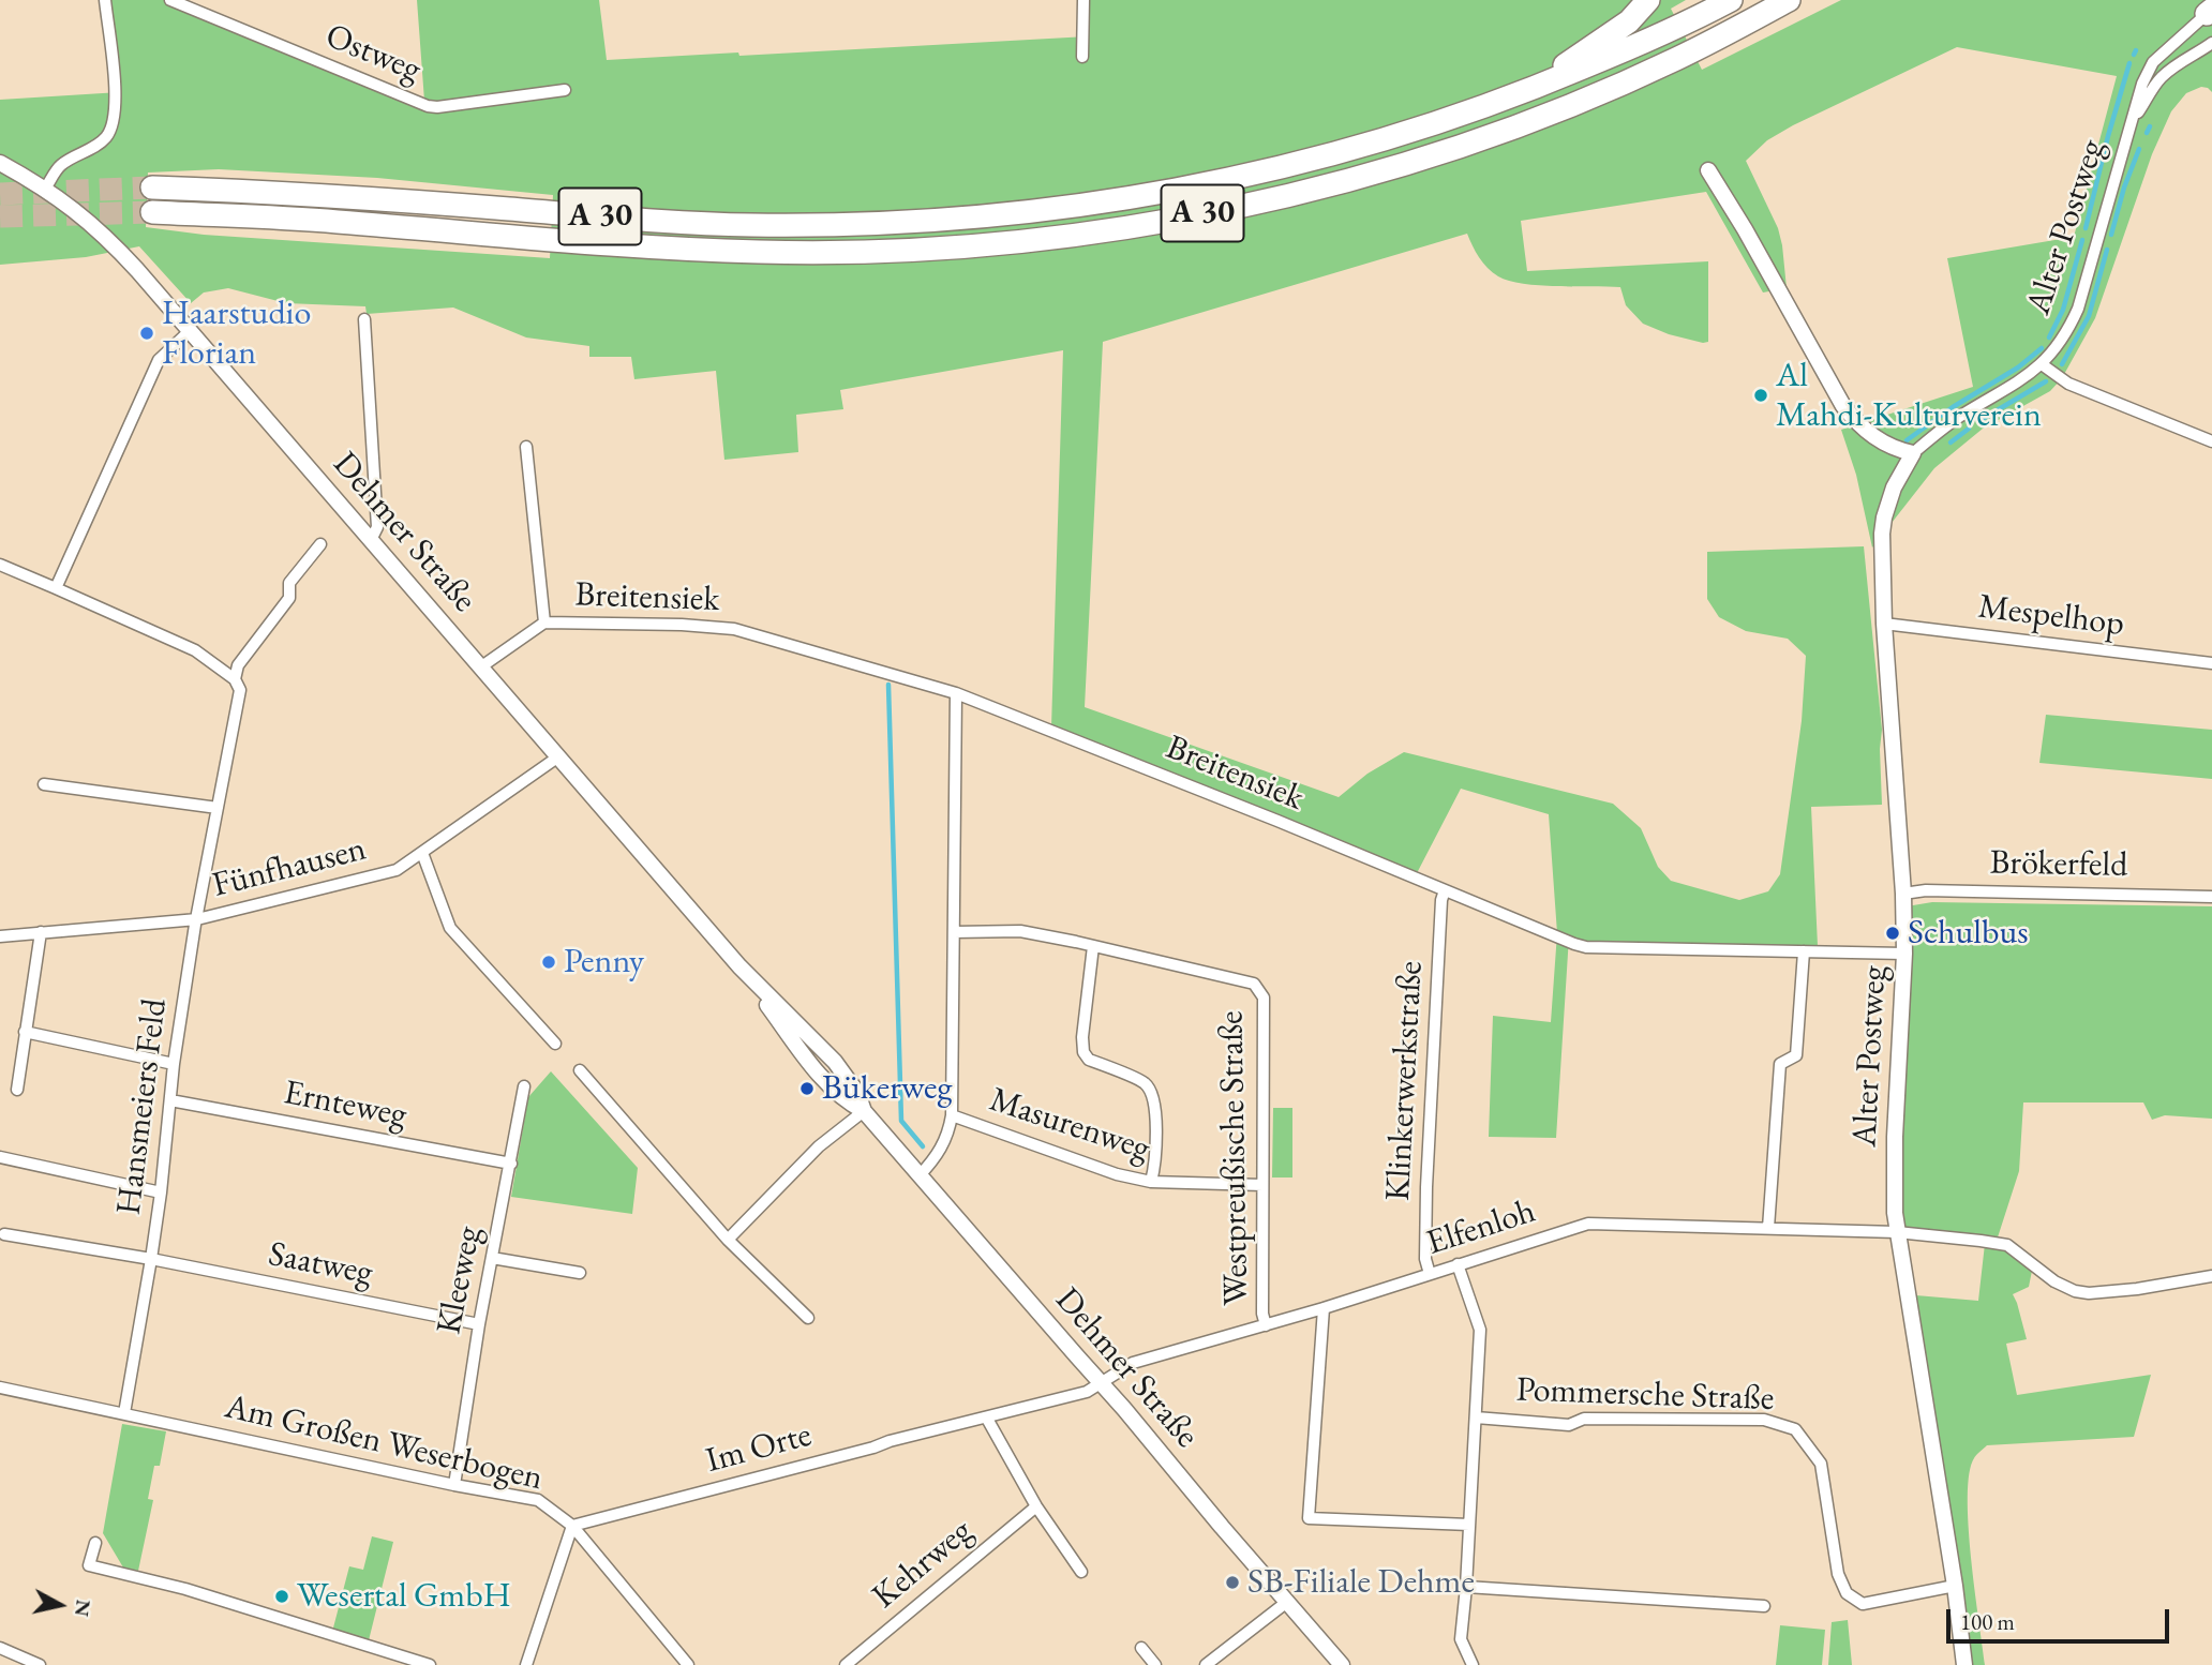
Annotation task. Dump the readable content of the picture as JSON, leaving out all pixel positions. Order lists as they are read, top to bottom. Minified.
{"streets":{"highway":["A 30"],"street":["Ostweg","Alter Postweg","Dehmer Straße","Breitensiek","Mespelhop","Brökerfeld","Fünfhausen","Klinkerwerkstraße","Ernteweg","Hansmeiers Feld","Masurenweg","Westpreußische Straße","Elfenloh","Saatweg","Kleeweg","Pommersche Straße","Am Großen Weserbogen","Im Orte","Kehrweg"]},"crossings":[["Alter Postweg","Breitensiek"],["Alter Postweg","Mespelhop"],["Alter Postweg","Brökerfeld"],["Alter Postweg","Elfenloh"],["Alter Postweg","Pommersche Straße"],["Dehmer Straße","Breitensiek"],["Dehmer Straße","Fünfhausen"],["Dehmer Straße","Elfenloh"],["Dehmer Straße","Im Orte"],["Breitensiek","Klinkerwerkstraße"],["Fünfhausen","Hansmeiers Feld"],["Klinkerwerkstraße","Elfenloh"],["Ernteweg","Hansmeiers Feld"],["Ernteweg","Kleeweg"],["Hansmeiers Feld","Saatweg"],["Hansmeiers Feld","Am Großen Weserbogen"],["Masurenweg","Westpreußische Straße"],["Westpreußische Straße","Elfenloh"],["Elfenloh","Im Orte"],["Saatweg","Kleeweg"],["Kleeweg","Am Großen Weserbogen"],["Am Großen Weserbogen","Im Orte"]],"places":["Haarstudio Florian","Al Mahdi-Kulturverein","Schulbus","Penny","Bükerweg","SB-Filiale Dehme","Wesertal GmbH"],"scale_bar":"100 m","north":"right"}
